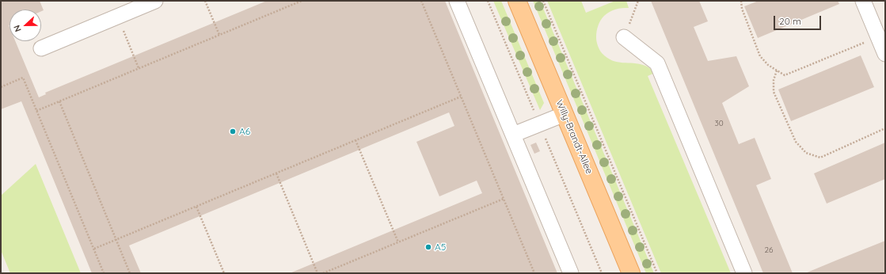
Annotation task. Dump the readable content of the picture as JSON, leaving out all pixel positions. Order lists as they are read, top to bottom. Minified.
{"streets":{"main road":["Willy-Brandt-Allee"]},"places":["A6","A5"],"house_numbers":["30","26"],"scale_bar":"20 m","north":"left"}
